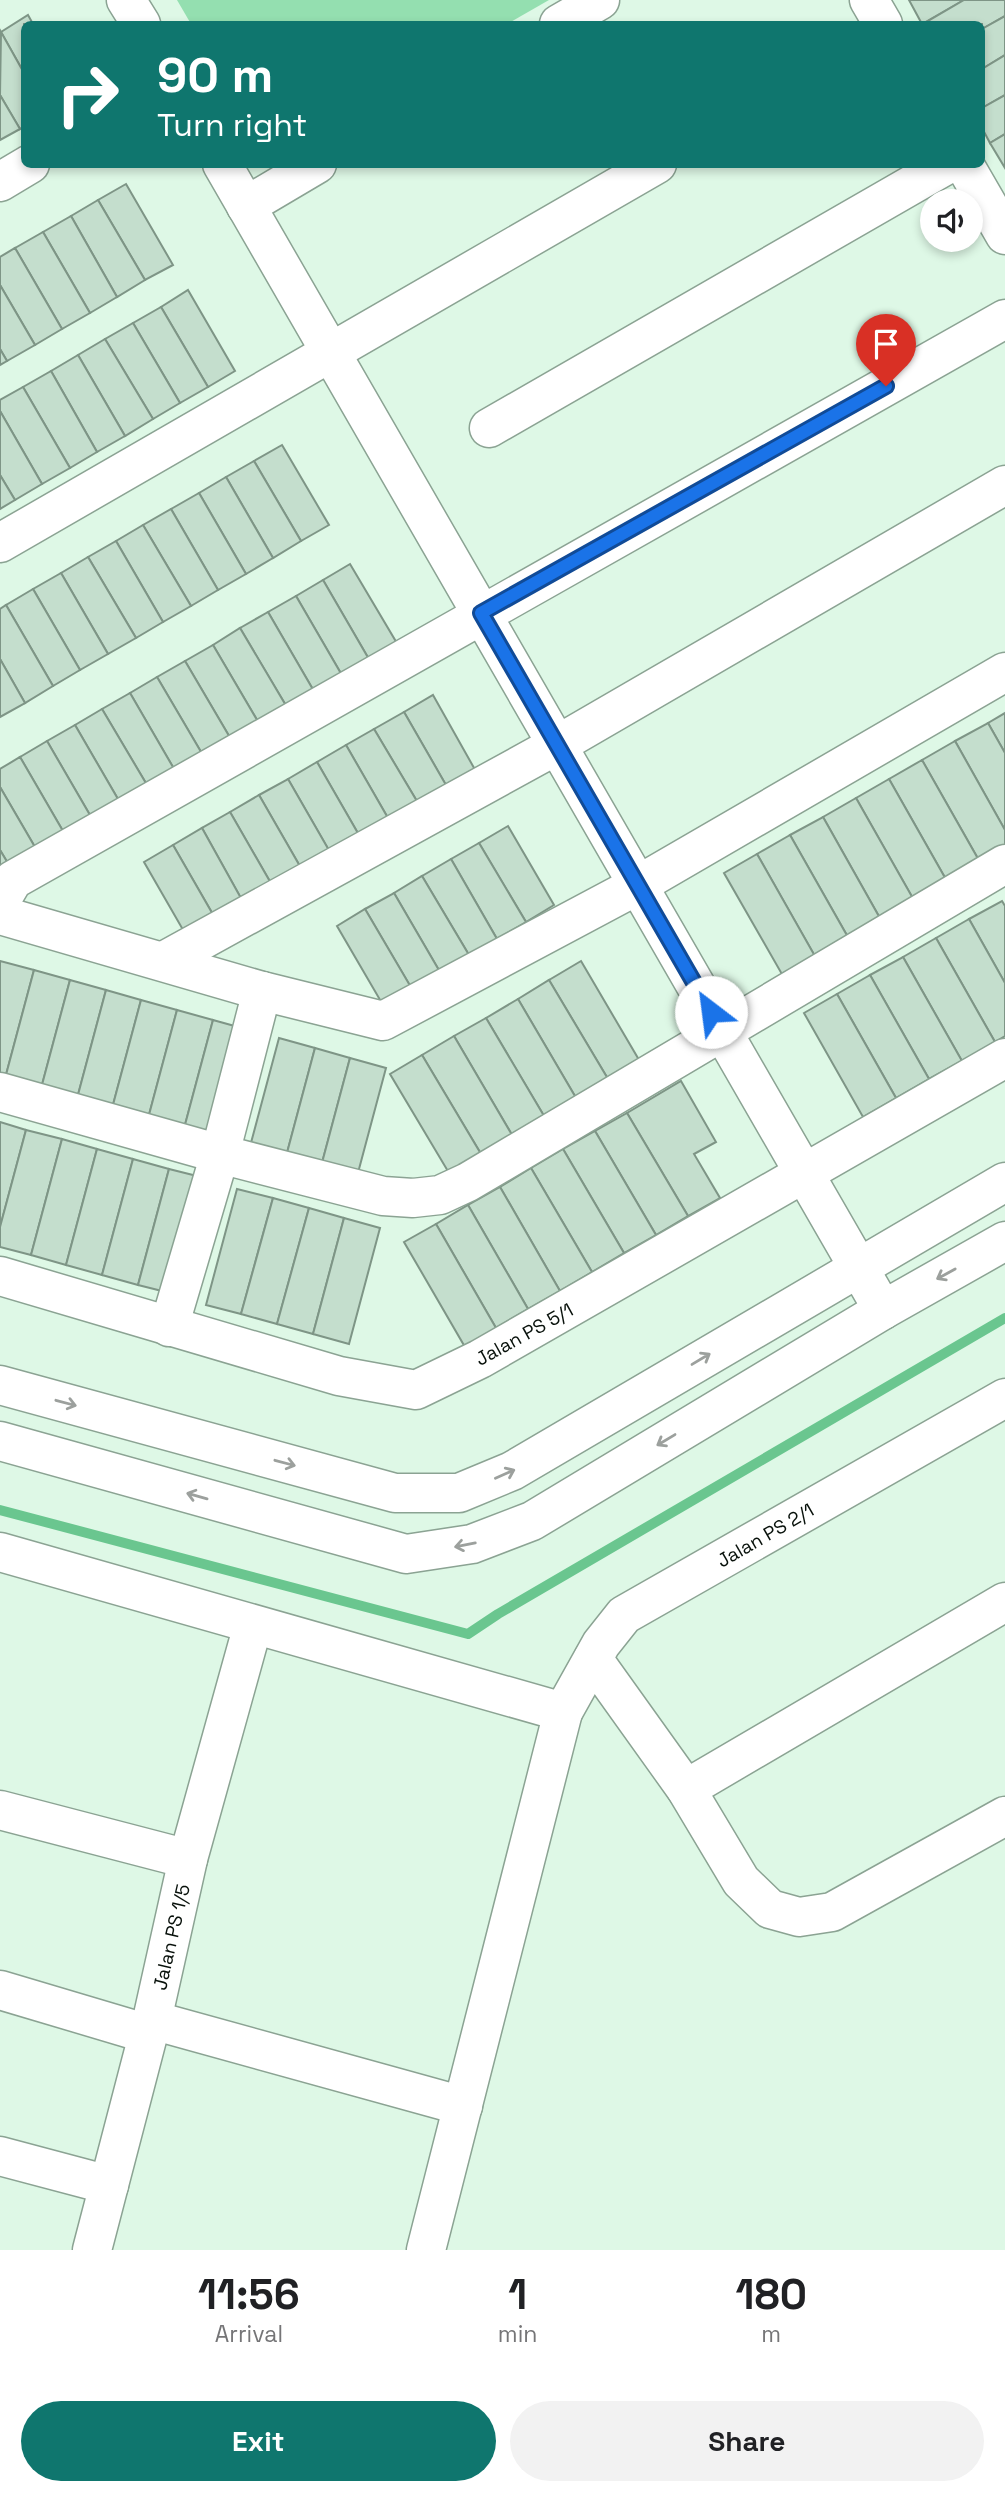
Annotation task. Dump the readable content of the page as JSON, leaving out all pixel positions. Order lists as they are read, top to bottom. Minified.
{"streets":{"street":["Jalan PS 5/1","Jalan PS 2/1","Jalan PS 1/5"]},"page":{"turn":["90 m","Turn right"],"eta":["11:56","Arrival","1","min","180","m"],"buttons":["Exit","Share"]}}
